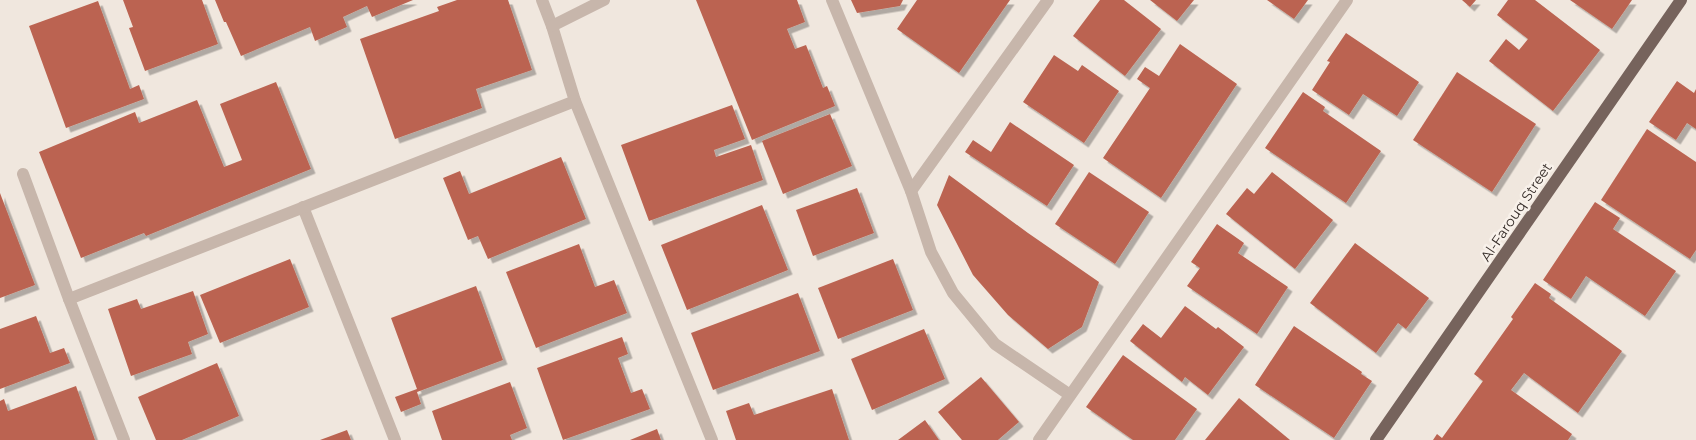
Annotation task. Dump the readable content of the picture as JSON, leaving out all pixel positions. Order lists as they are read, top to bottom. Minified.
{"streets":{"main road":["Al-Farouq Street"]}}
